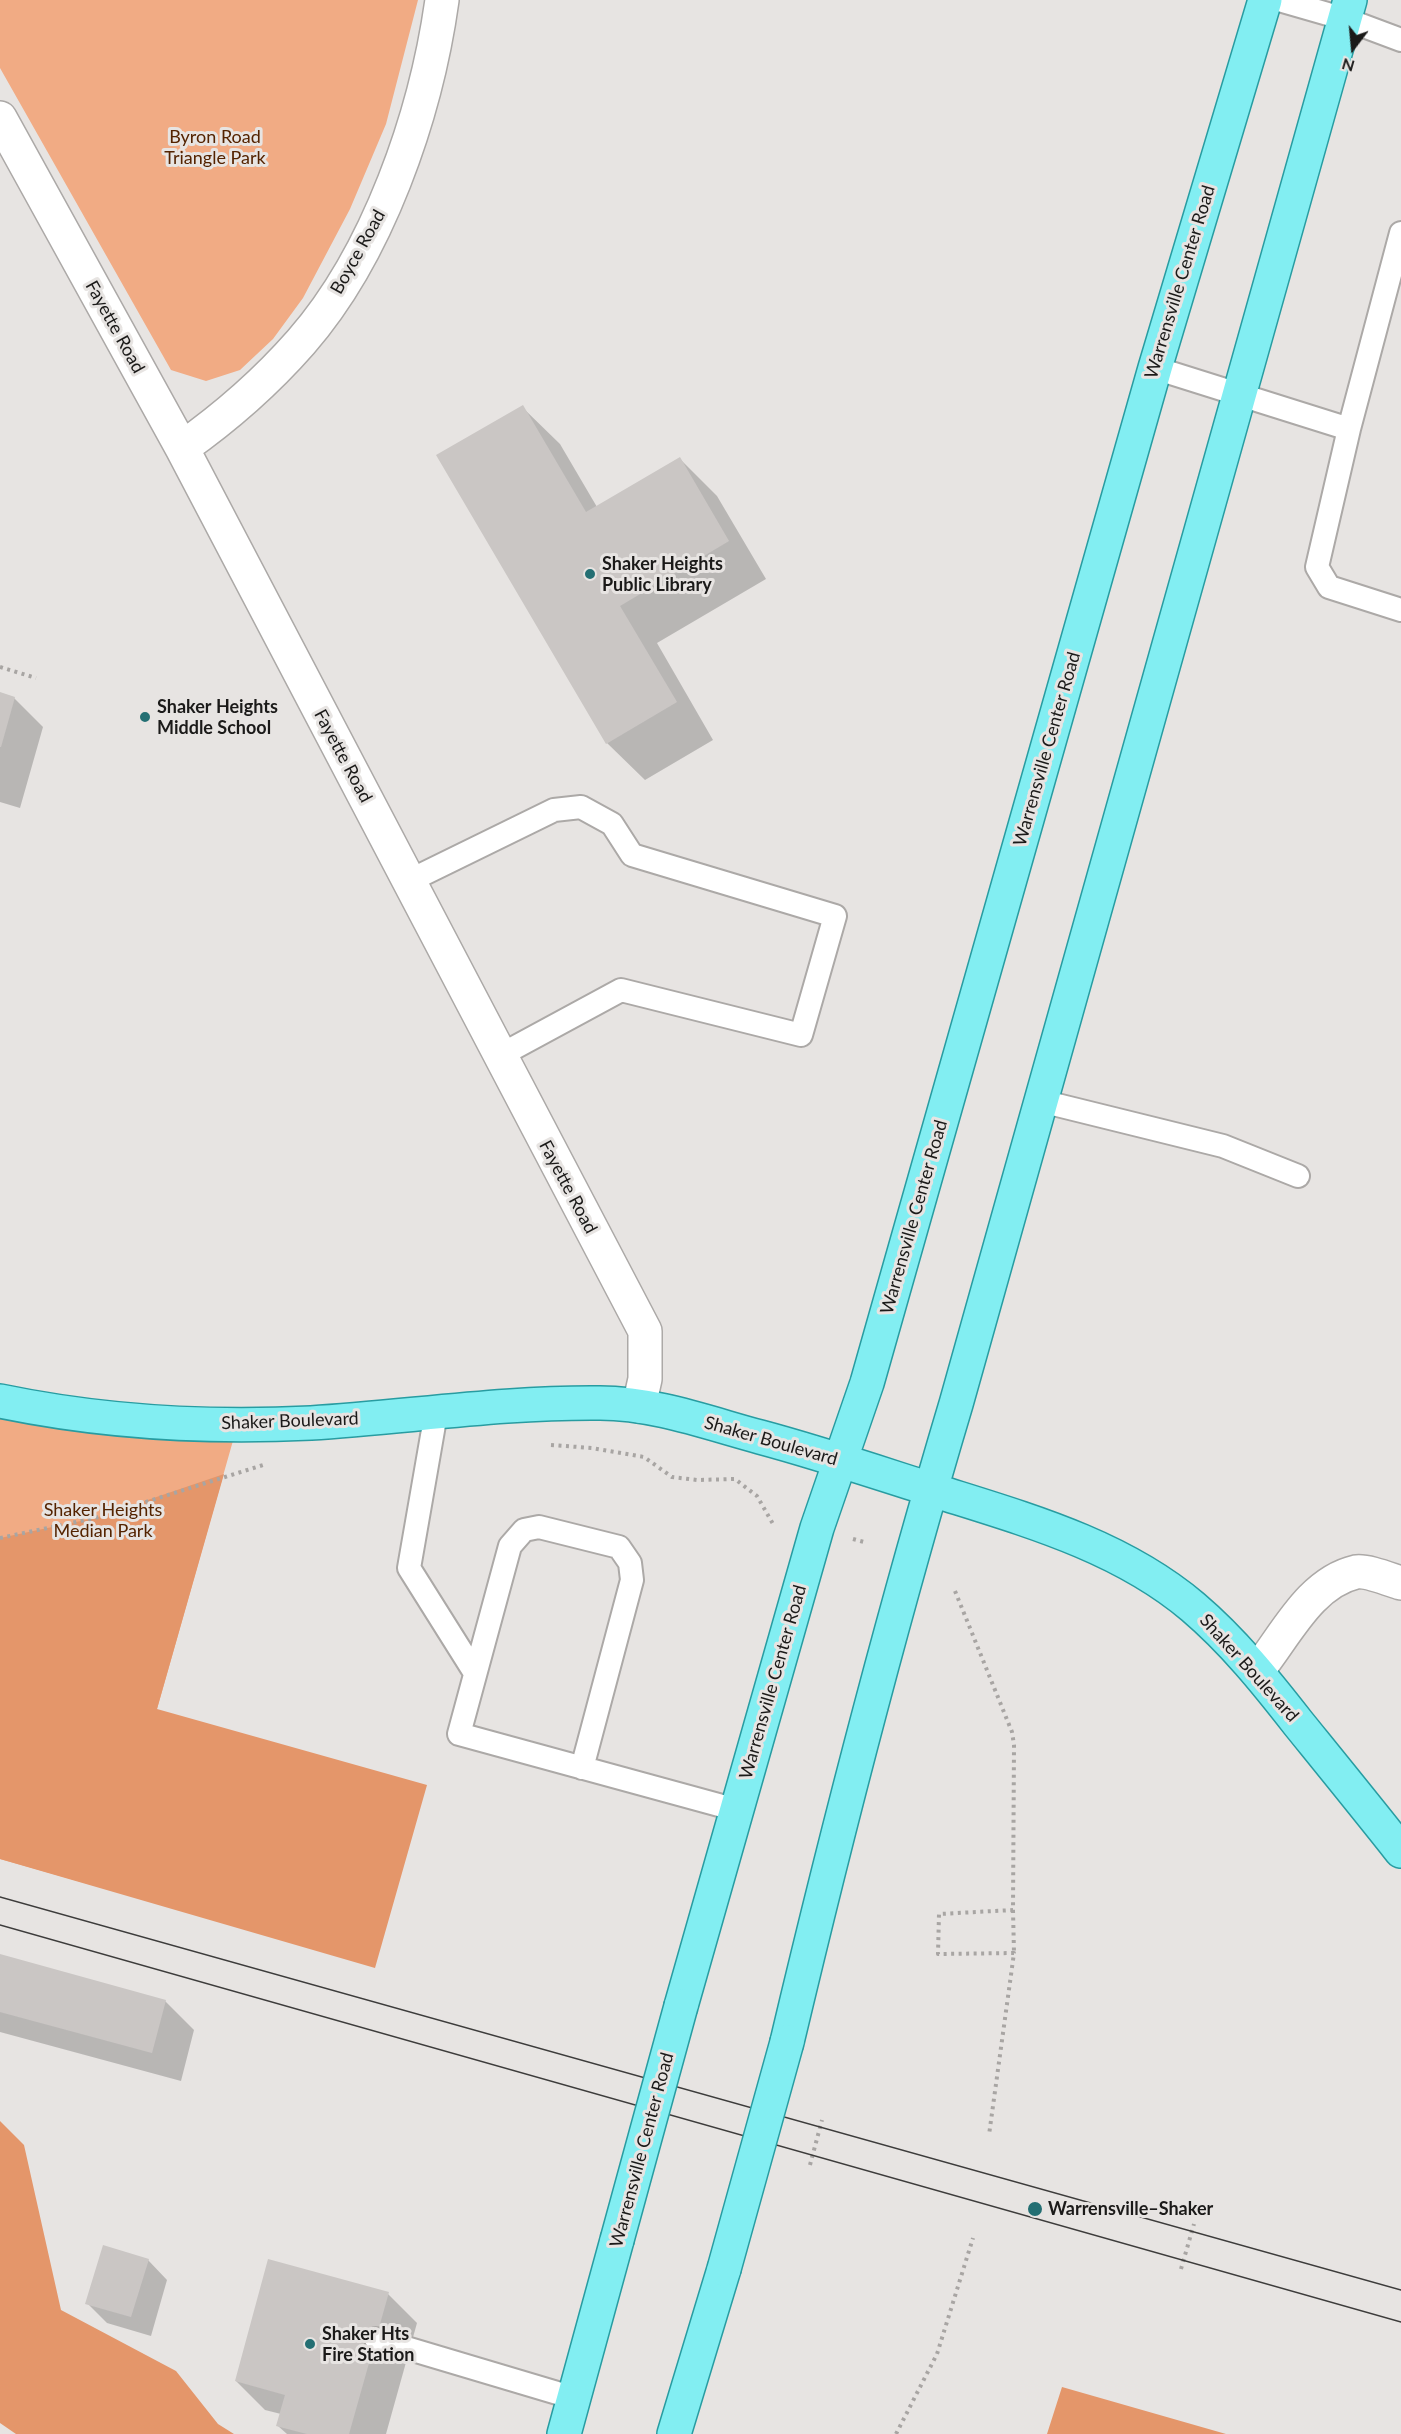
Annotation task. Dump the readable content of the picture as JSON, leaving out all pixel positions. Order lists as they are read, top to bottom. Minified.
{"streets":{"main road":["Warrensville Center Road","Shaker Boulevard"],"street":["Boyce Road","Fayette Road"]},"crossings":[["Boyce Road","Fayette Road"],["Warrensville Center Road","Shaker Boulevard"],["Fayette Road","Shaker Boulevard"]],"parks":["Byron Road Triangle Park","Shaker Heights Median Park"],"places":["Shaker Heights Public Library","Shaker Heights Middle School","Warrensville–Shaker","Shaker Hts Fire Station"],"north":"bottom"}
